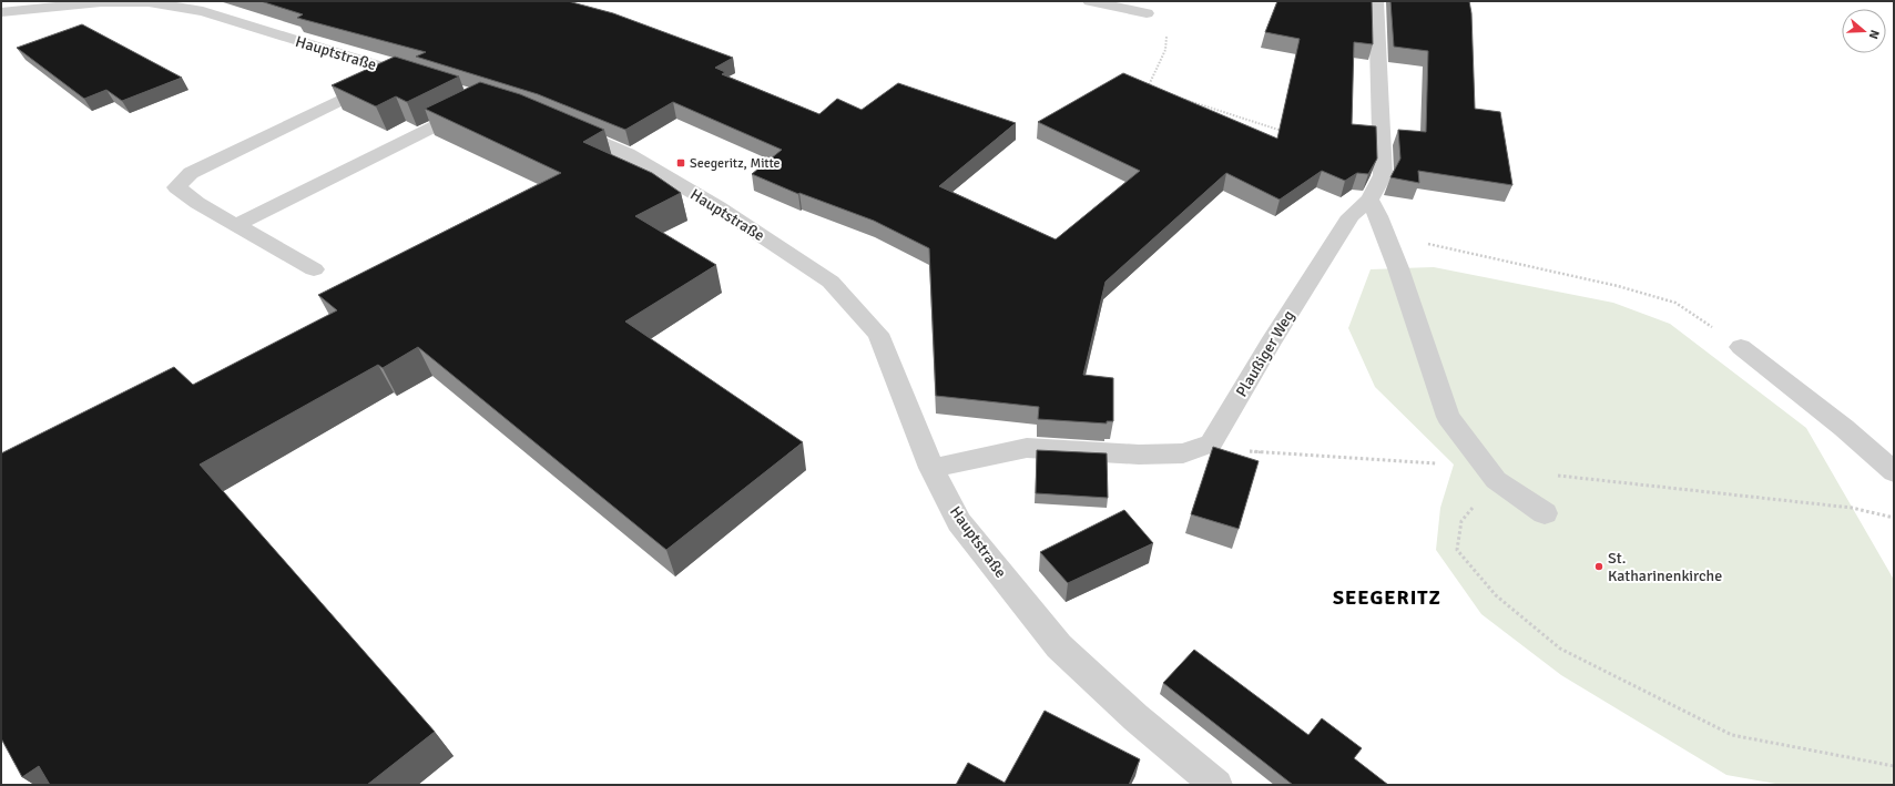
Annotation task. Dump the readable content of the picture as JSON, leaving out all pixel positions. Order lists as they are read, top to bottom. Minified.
{"streets":{"street":["Hauptstraße","Plaußiger Weg"]},"crossings":[["Hauptstraße","Plaußiger Weg"]],"districts":["SEEGERITZ"],"places":{"transit":["Seegeritz, Mitte"],"other":["St. Katharinenkirche"]},"north":"right"}
